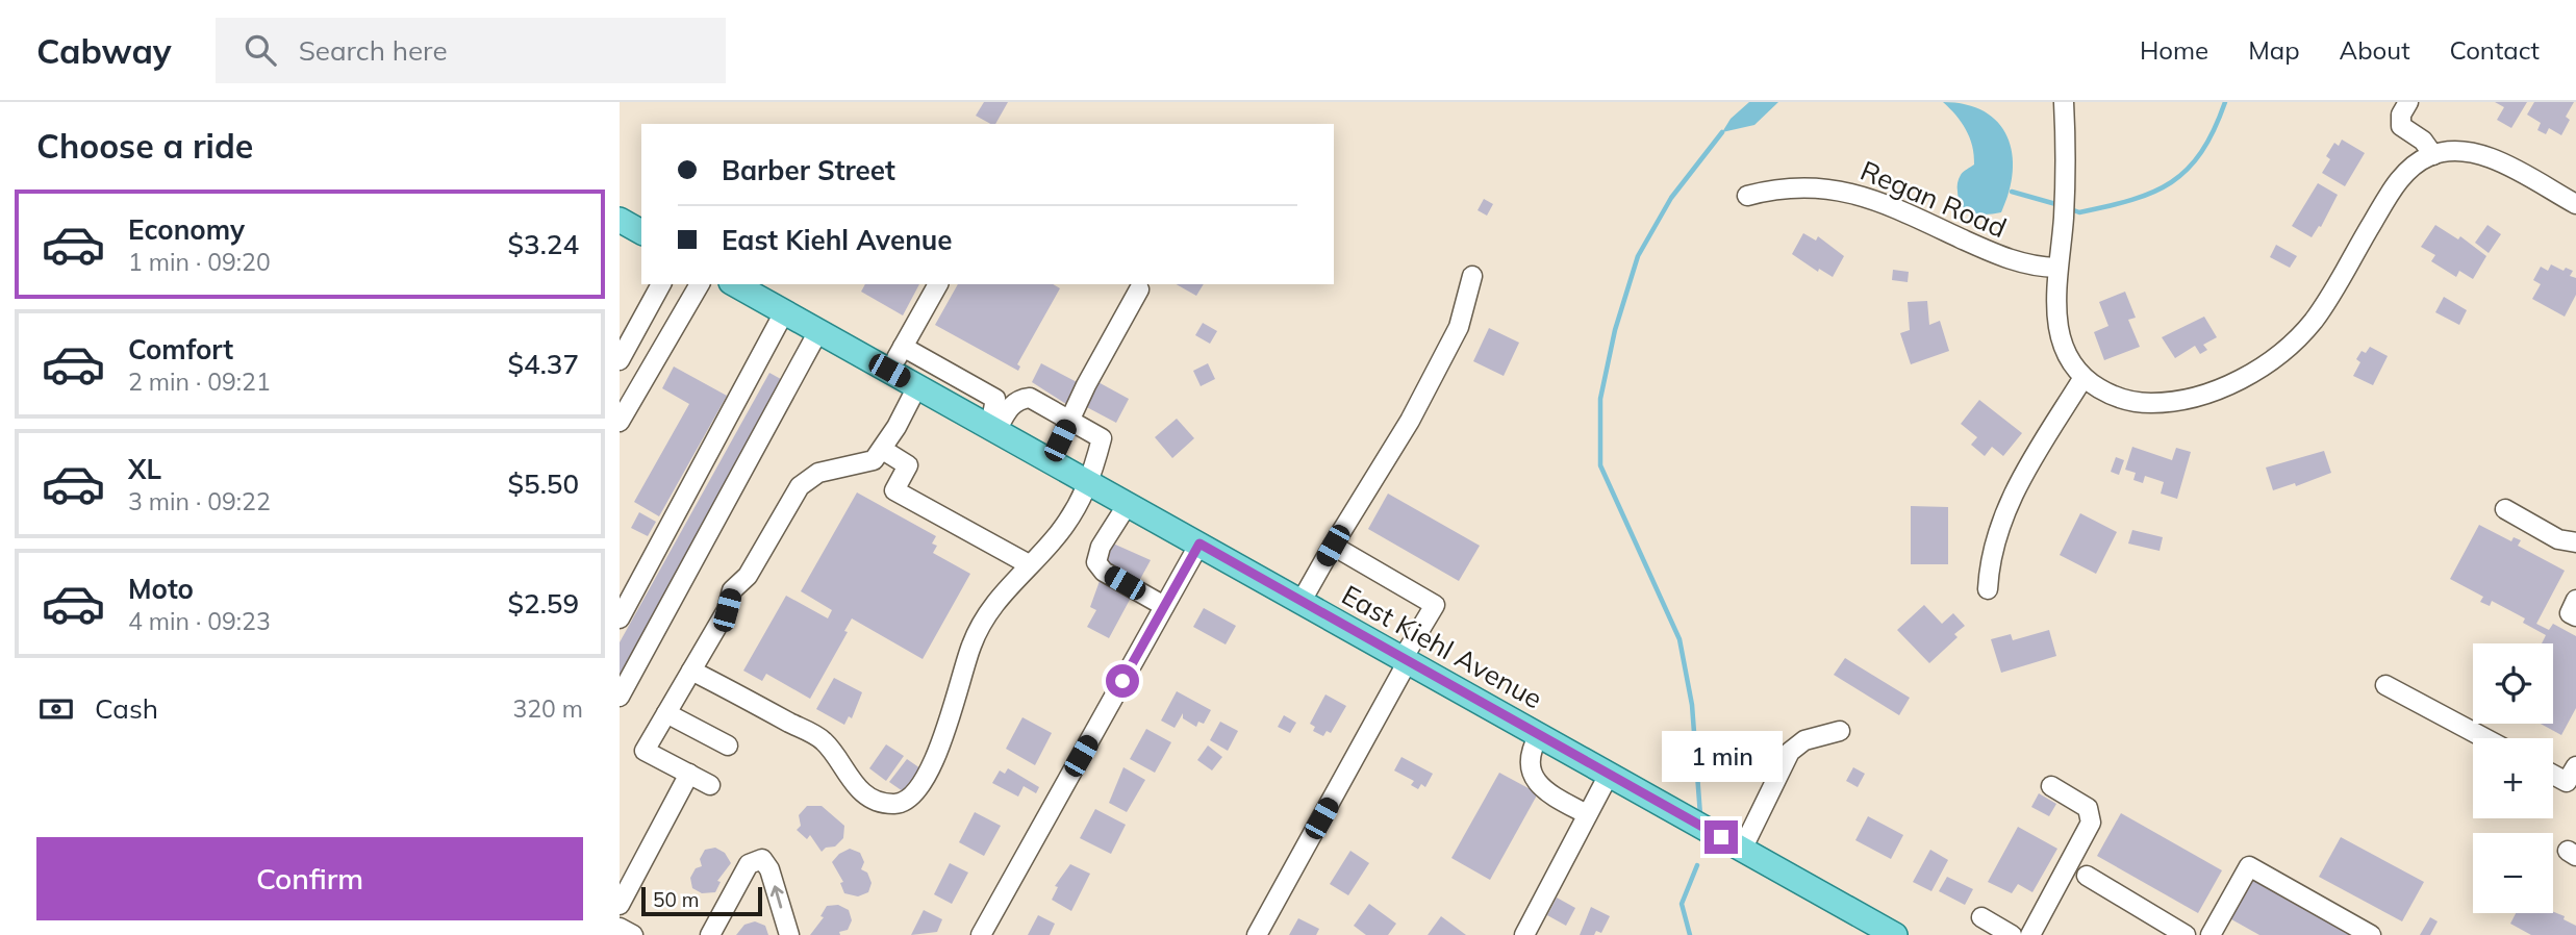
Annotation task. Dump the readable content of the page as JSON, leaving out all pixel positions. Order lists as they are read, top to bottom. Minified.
{"streets":{"main road":["East Kiehl Avenue"],"street":["Regan Road"]},"scale_bar":"50 m","page":{"header":"Cabway","search":"Search here","nav":["Home","Map","About","Contact"],"heading":"Choose a ride","banner":["Barber Street","East Kiehl Avenue"],"list":[{"name":"Economy","note":"1 min · 09:20","value":"$3.24"},{"name":"Comfort","note":"2 min · 09:21","value":"$4.37"},{"name":"XL","note":"3 min · 09:22","value":"$5.50"},{"name":"Moto","note":"4 min · 09:23","value":"$2.59"}],"map_buttons":["+","−"],"pay":["Cash","320 m"],"bubble":"1 min","buttons":"Confirm","scale":"50 m"}}
